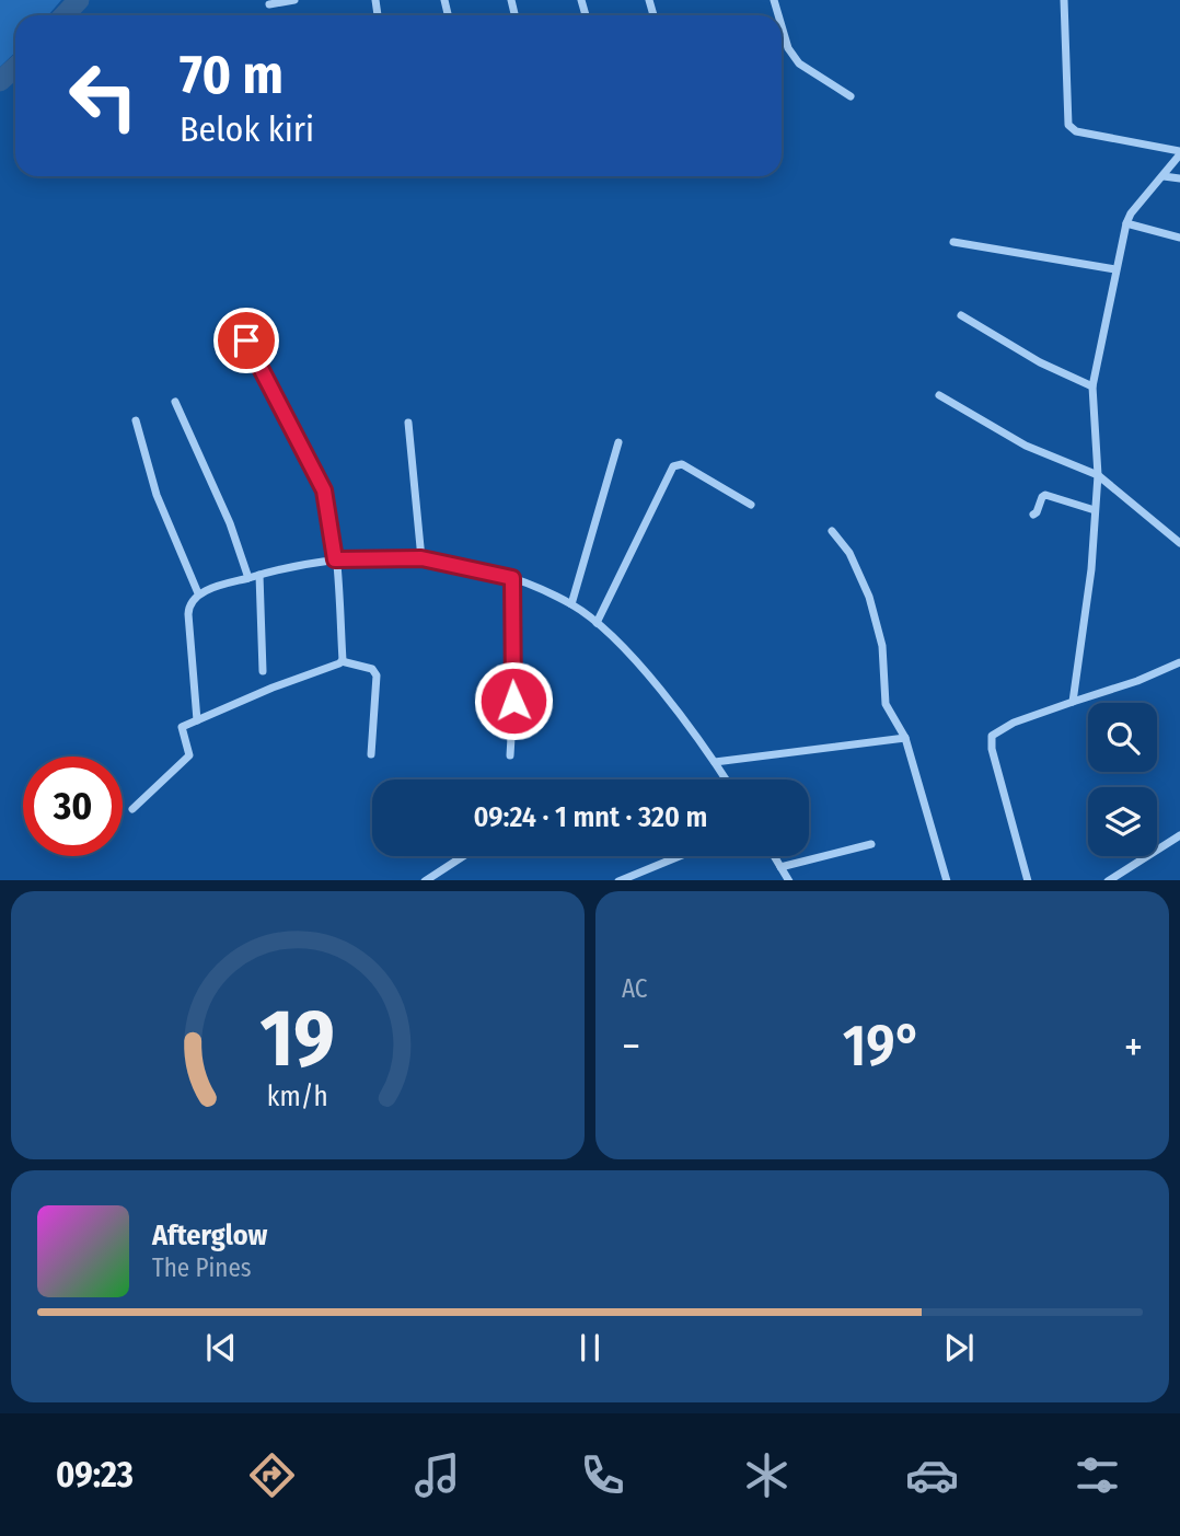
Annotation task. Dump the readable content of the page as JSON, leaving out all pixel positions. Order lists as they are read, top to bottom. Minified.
{"page":{"turn":["70 m","Belok kiri"],"limit":"30","trip":"09:24 · 1 mnt · 320 m","tile":"AC","heat":["−","19°","+"],"song":["Afterglow","The Pines"],"tabs":"09:23","gauge":["19","km/h"]}}
